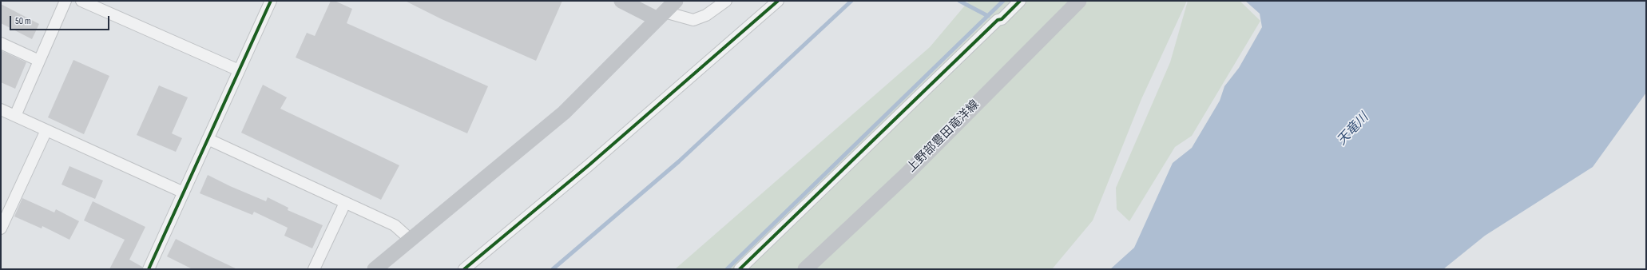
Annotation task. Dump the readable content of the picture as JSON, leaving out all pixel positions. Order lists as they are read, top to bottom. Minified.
{"streets":{"street":["上野部豊田竜洋線"]},"water":["天竜川"],"scale_bar":"50 m"}
